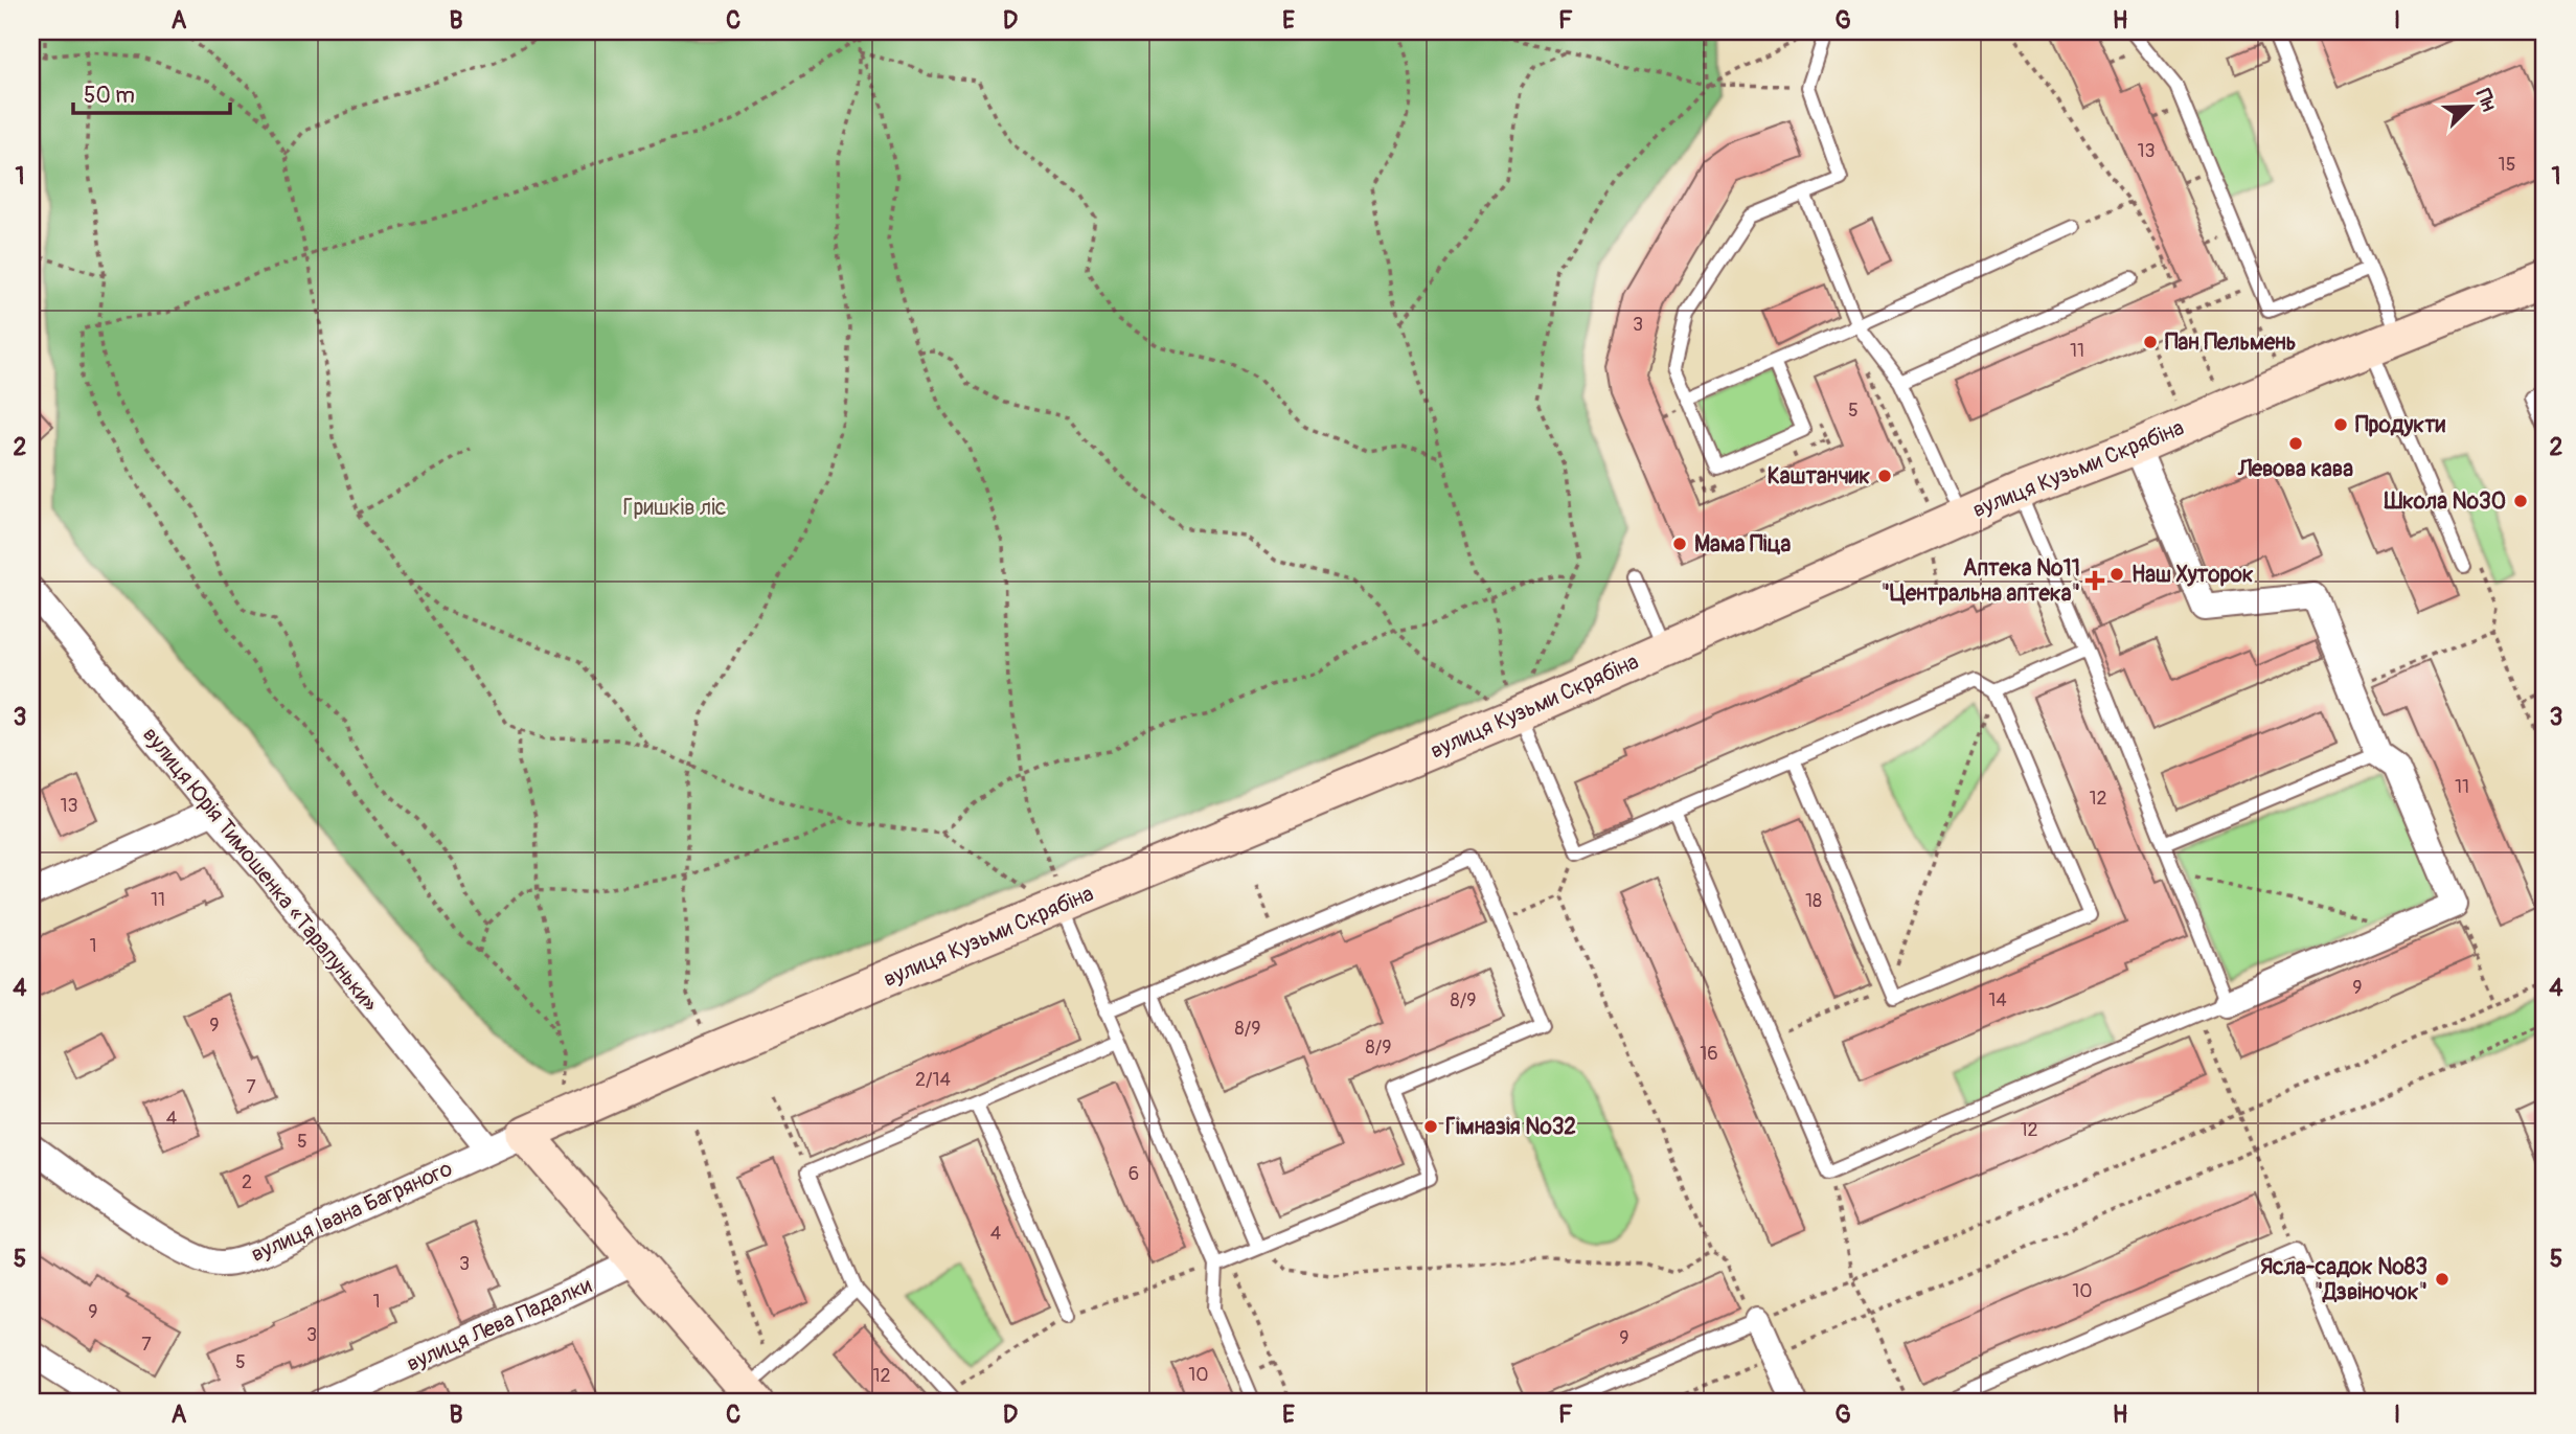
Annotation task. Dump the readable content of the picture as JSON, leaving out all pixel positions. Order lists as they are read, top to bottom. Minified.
{"streets":{"street":["вулиця Кузьми Скрябіна","вулиця Юрія Тимошенка «Тарапуньки»","вулиця Івана Багряного","вулиця Лева Падалки"]},"crossings":[["вулиця Кузьми Скрябіна","вулиця Івана Багряного"],["вулиця Юрія Тимошенка «Тарапуньки»","вулиця Івана Багряного"]],"parks":["Гришків ліс"],"places":{"other":["Пан Пельмень","Продукти","Левова кава","Каштанчик","Школа №30","Мама Піца","Наш Хуторок","Гімназія №32","Ясла-садок №83 \"Дзвіночок\""],"health":["Аптека №11 \"Центральна аптека\""]},"house_numbers":["13","15","3","11","5","11","12","13","11","18","1","9","8/9","14","9","8/9","8/9","16","2/14","7","4","12","5","6","2","4","3","10","1","9","3","9","7","5","10","12"],"scale_bar":"50 m","north":"top right","grid":{"columns":["A","B","C","D","E","F","G","H","I"],"rows":["1","2","3","4","5"]}}
